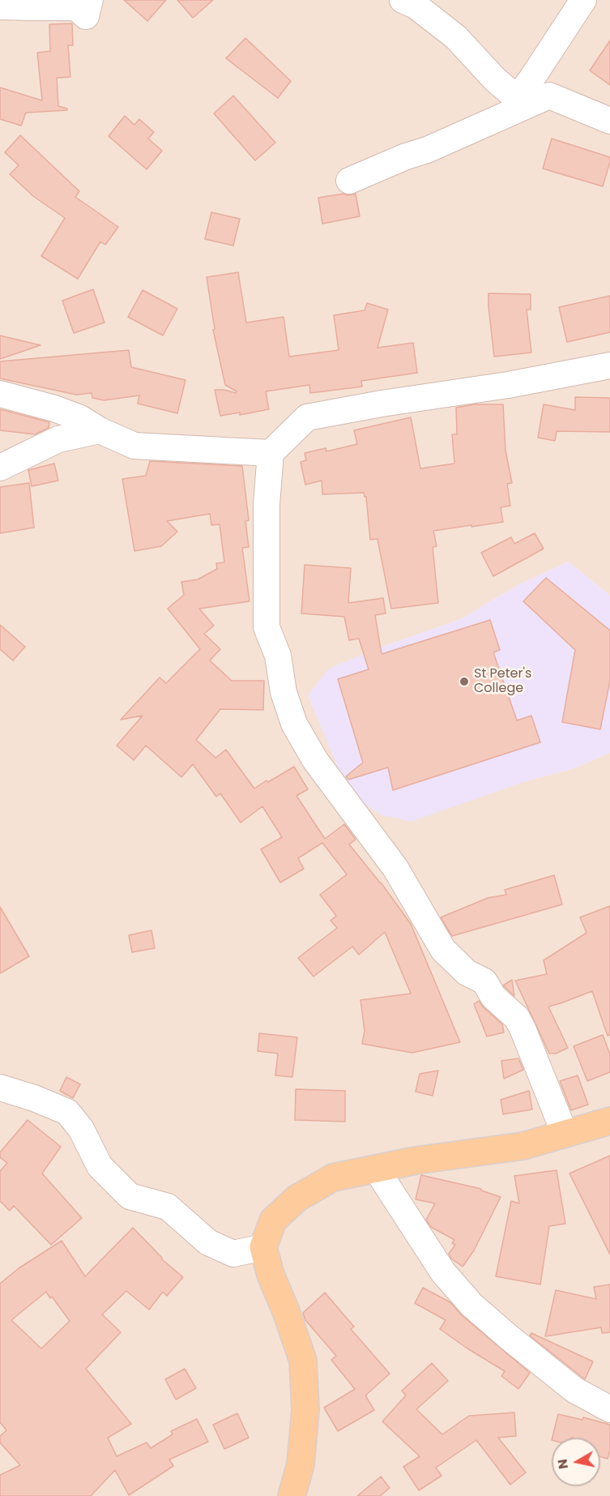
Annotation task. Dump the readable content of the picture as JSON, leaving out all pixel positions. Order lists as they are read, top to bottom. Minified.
{"places":["St Peter's College"],"north":"left"}
